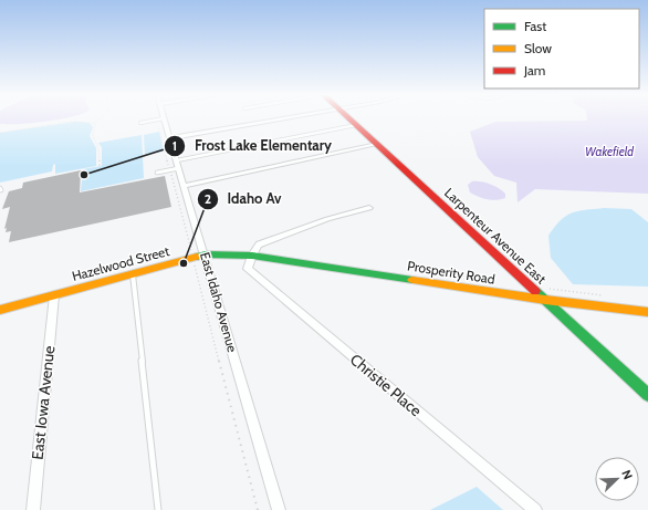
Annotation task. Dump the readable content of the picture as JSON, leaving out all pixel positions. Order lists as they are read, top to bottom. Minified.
{"streets":{"street":["Larpenteur Avenue East","Hazelwood Street","Prosperity Road","East Idaho Avenue","Christie Place","East Iowa Avenue"]},"crossings":[["Larpenteur Avenue East","Prosperity Road"],["Hazelwood Street","Prosperity Road"],["Hazelwood Street","East Idaho Avenue"],["Hazelwood Street","Christie Place"],["Hazelwood Street","East Iowa Avenue"],["Prosperity Road","Christie Place"]],"water":["Wakefield"],"places":["Frost Lake Elementary","Idaho Av"],"legend":["Fast","Slow","Jam"],"north":"top right"}
